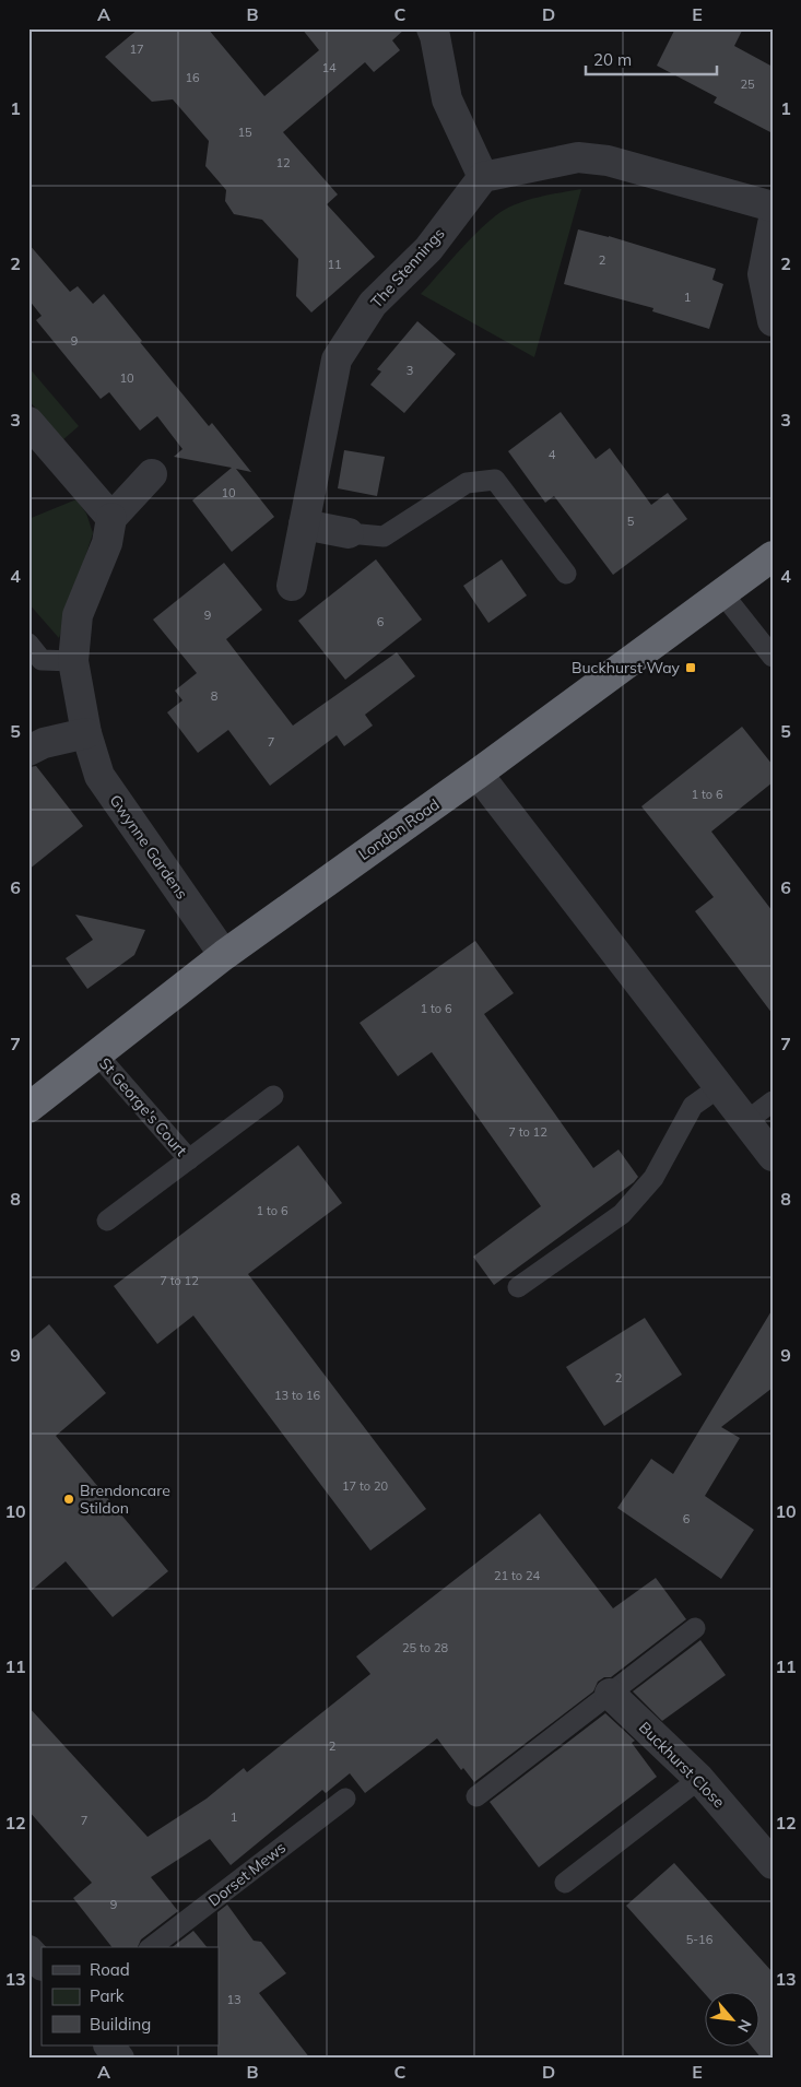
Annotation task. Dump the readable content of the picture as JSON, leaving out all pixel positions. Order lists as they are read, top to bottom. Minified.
{"streets":{"highway":["London Road"],"street":["The Stennings","Gwynne Gardens","Buckhurst Close"],"lane":["St George's Court","Dorset Mews"]},"crossings":[["London Road","Gwynne Gardens"],["London Road","St George's Court"]],"places":{"transit":["Buckhurst Way"],"other":["Brendoncare Stildon"]},"house_numbers":["17","14","16","25","15","12","2","11","1","9","3","10","4","10","5","9","6","8","7","1 to 6","1 to 6","7 to 12","1 to 6","7 to 12","2","13 to 16","17 to 20","6","21 to 24","25 to 28","2","1","7","9","5-16","13"],"legend":["Road","Park","Building"],"scale_bar":"20 m","north":"bottom right","grid":{"columns":["A","B","C","D","E"],"rows":["1","2","3","4","5","6","7","8","9","10","11","12","13"]}}
